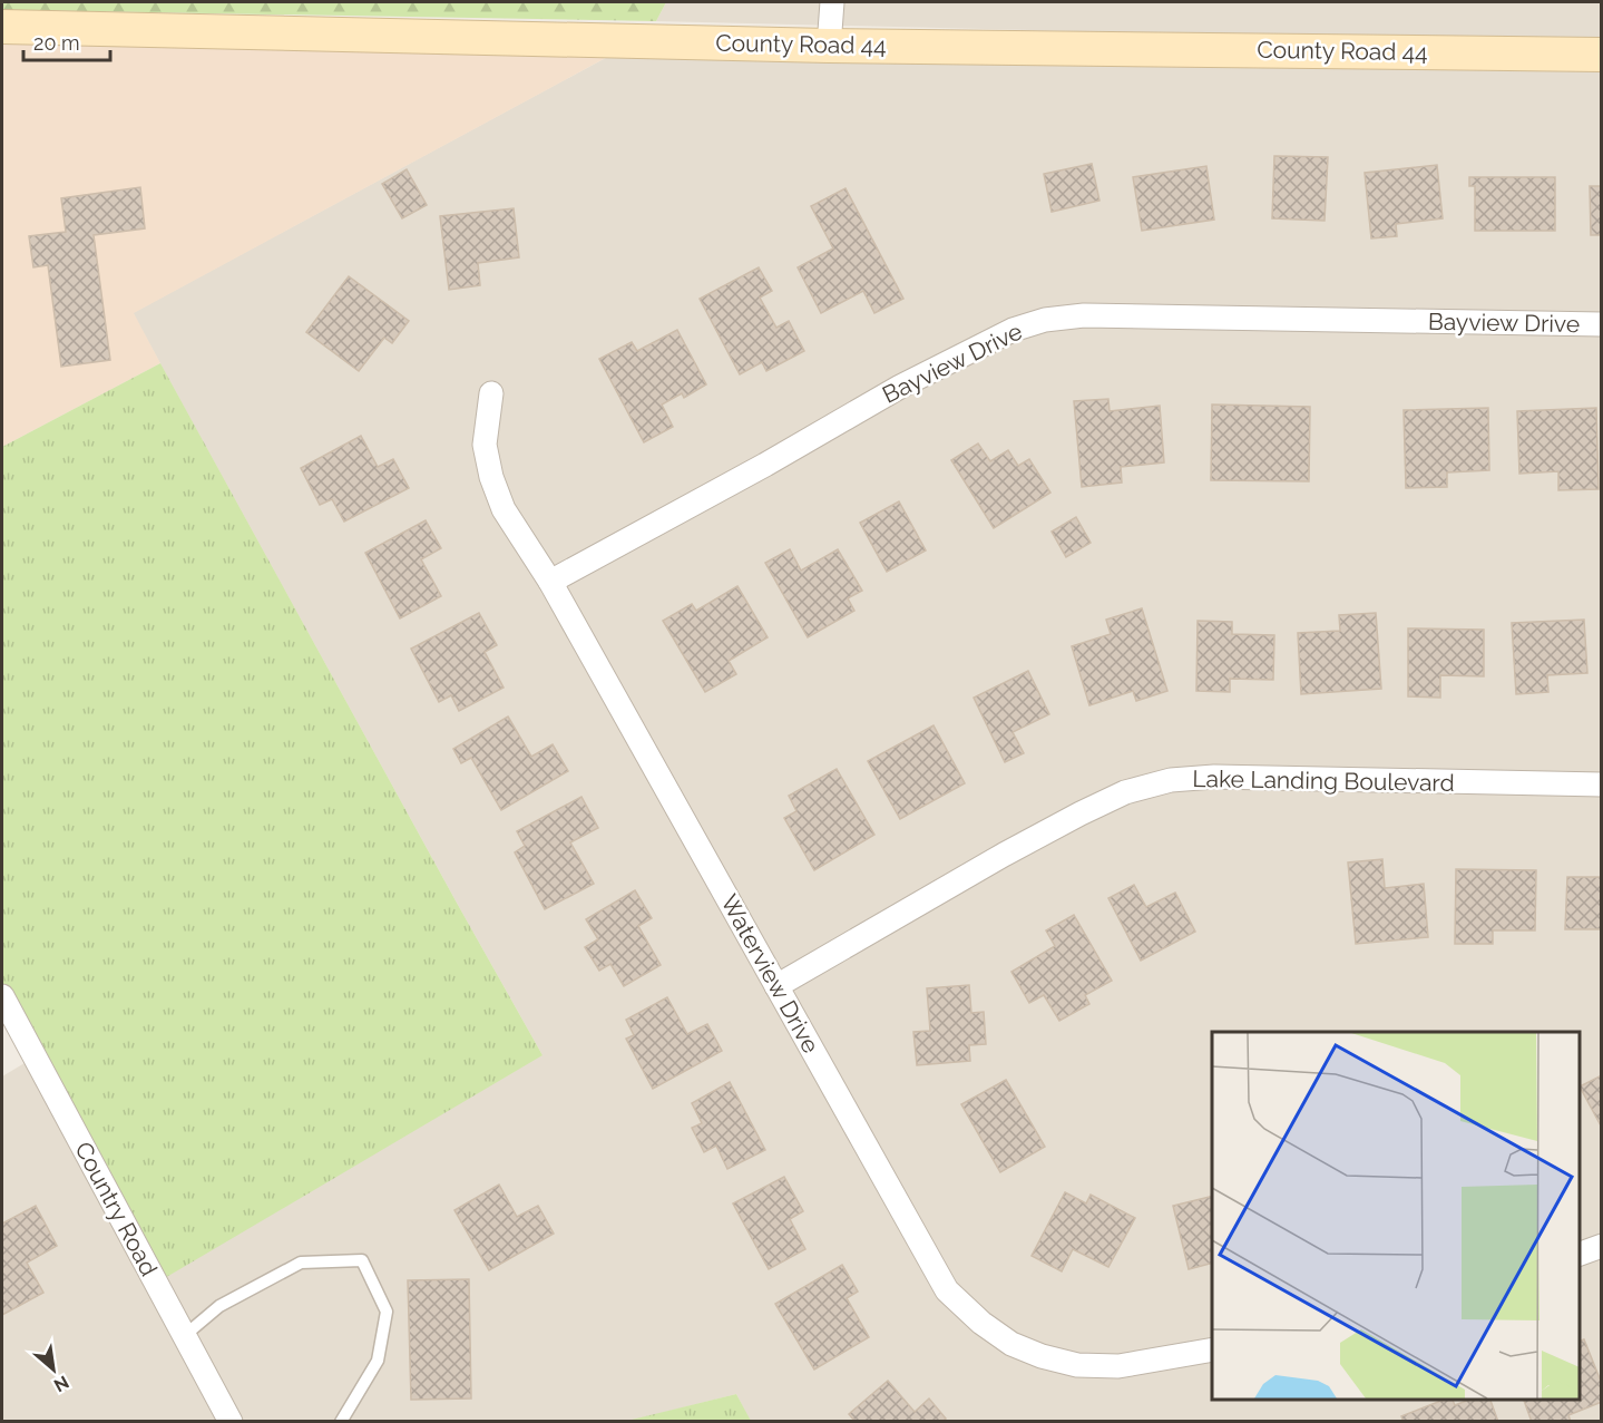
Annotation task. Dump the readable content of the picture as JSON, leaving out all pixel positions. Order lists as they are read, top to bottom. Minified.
{"streets":{"main road":["County Road 44"],"street":["Bayview Drive","Lake Landing Boulevard","Waterview Drive","Country Road"]},"crossings":[["Bayview Drive","Waterview Drive"],["Lake Landing Boulevard","Waterview Drive"]],"scale_bar":"20 m","north":"bottom right"}
